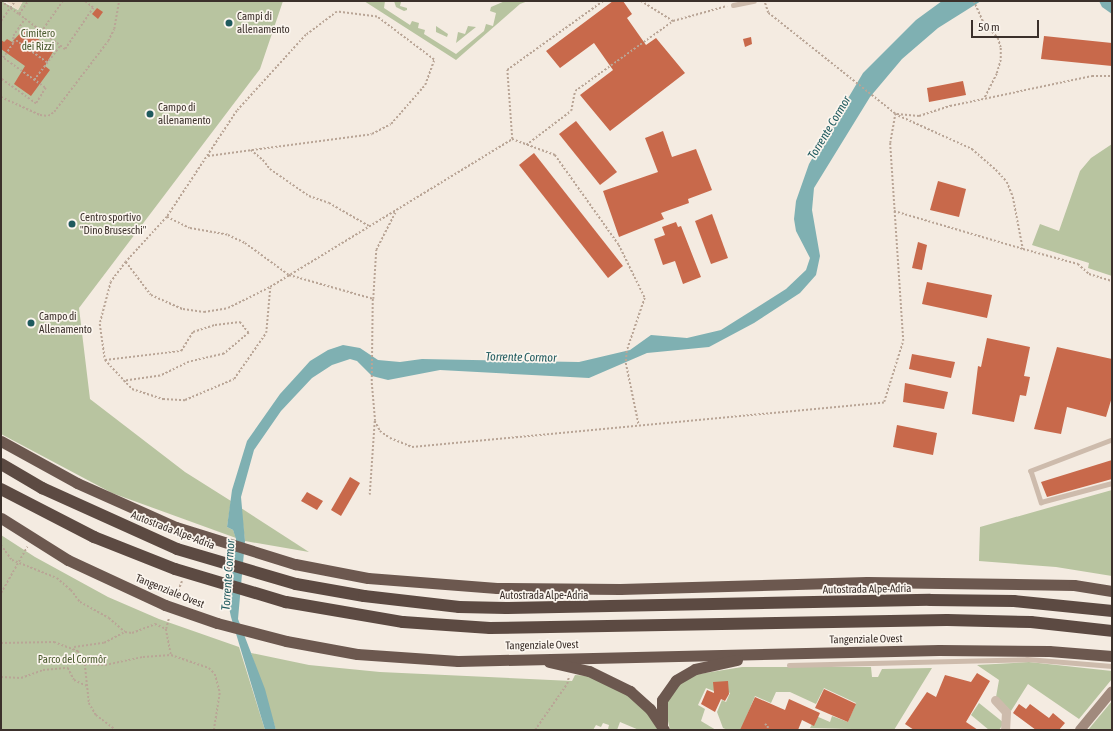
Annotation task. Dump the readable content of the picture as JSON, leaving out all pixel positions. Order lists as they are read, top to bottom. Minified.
{"streets":{"highway":["Autostrada Alpe-Adria","Tangenziale Ovest"]},"water":["Torrente Cormor"],"parks":["Cimitero dei Rizzi","Parco del Cormôr"],"places":["Campi di allenamento","Campo di allenamento","Centro sportivo \"Dino Bruseschi\"","Campo di Allenamento"],"scale_bar":"50 m"}
